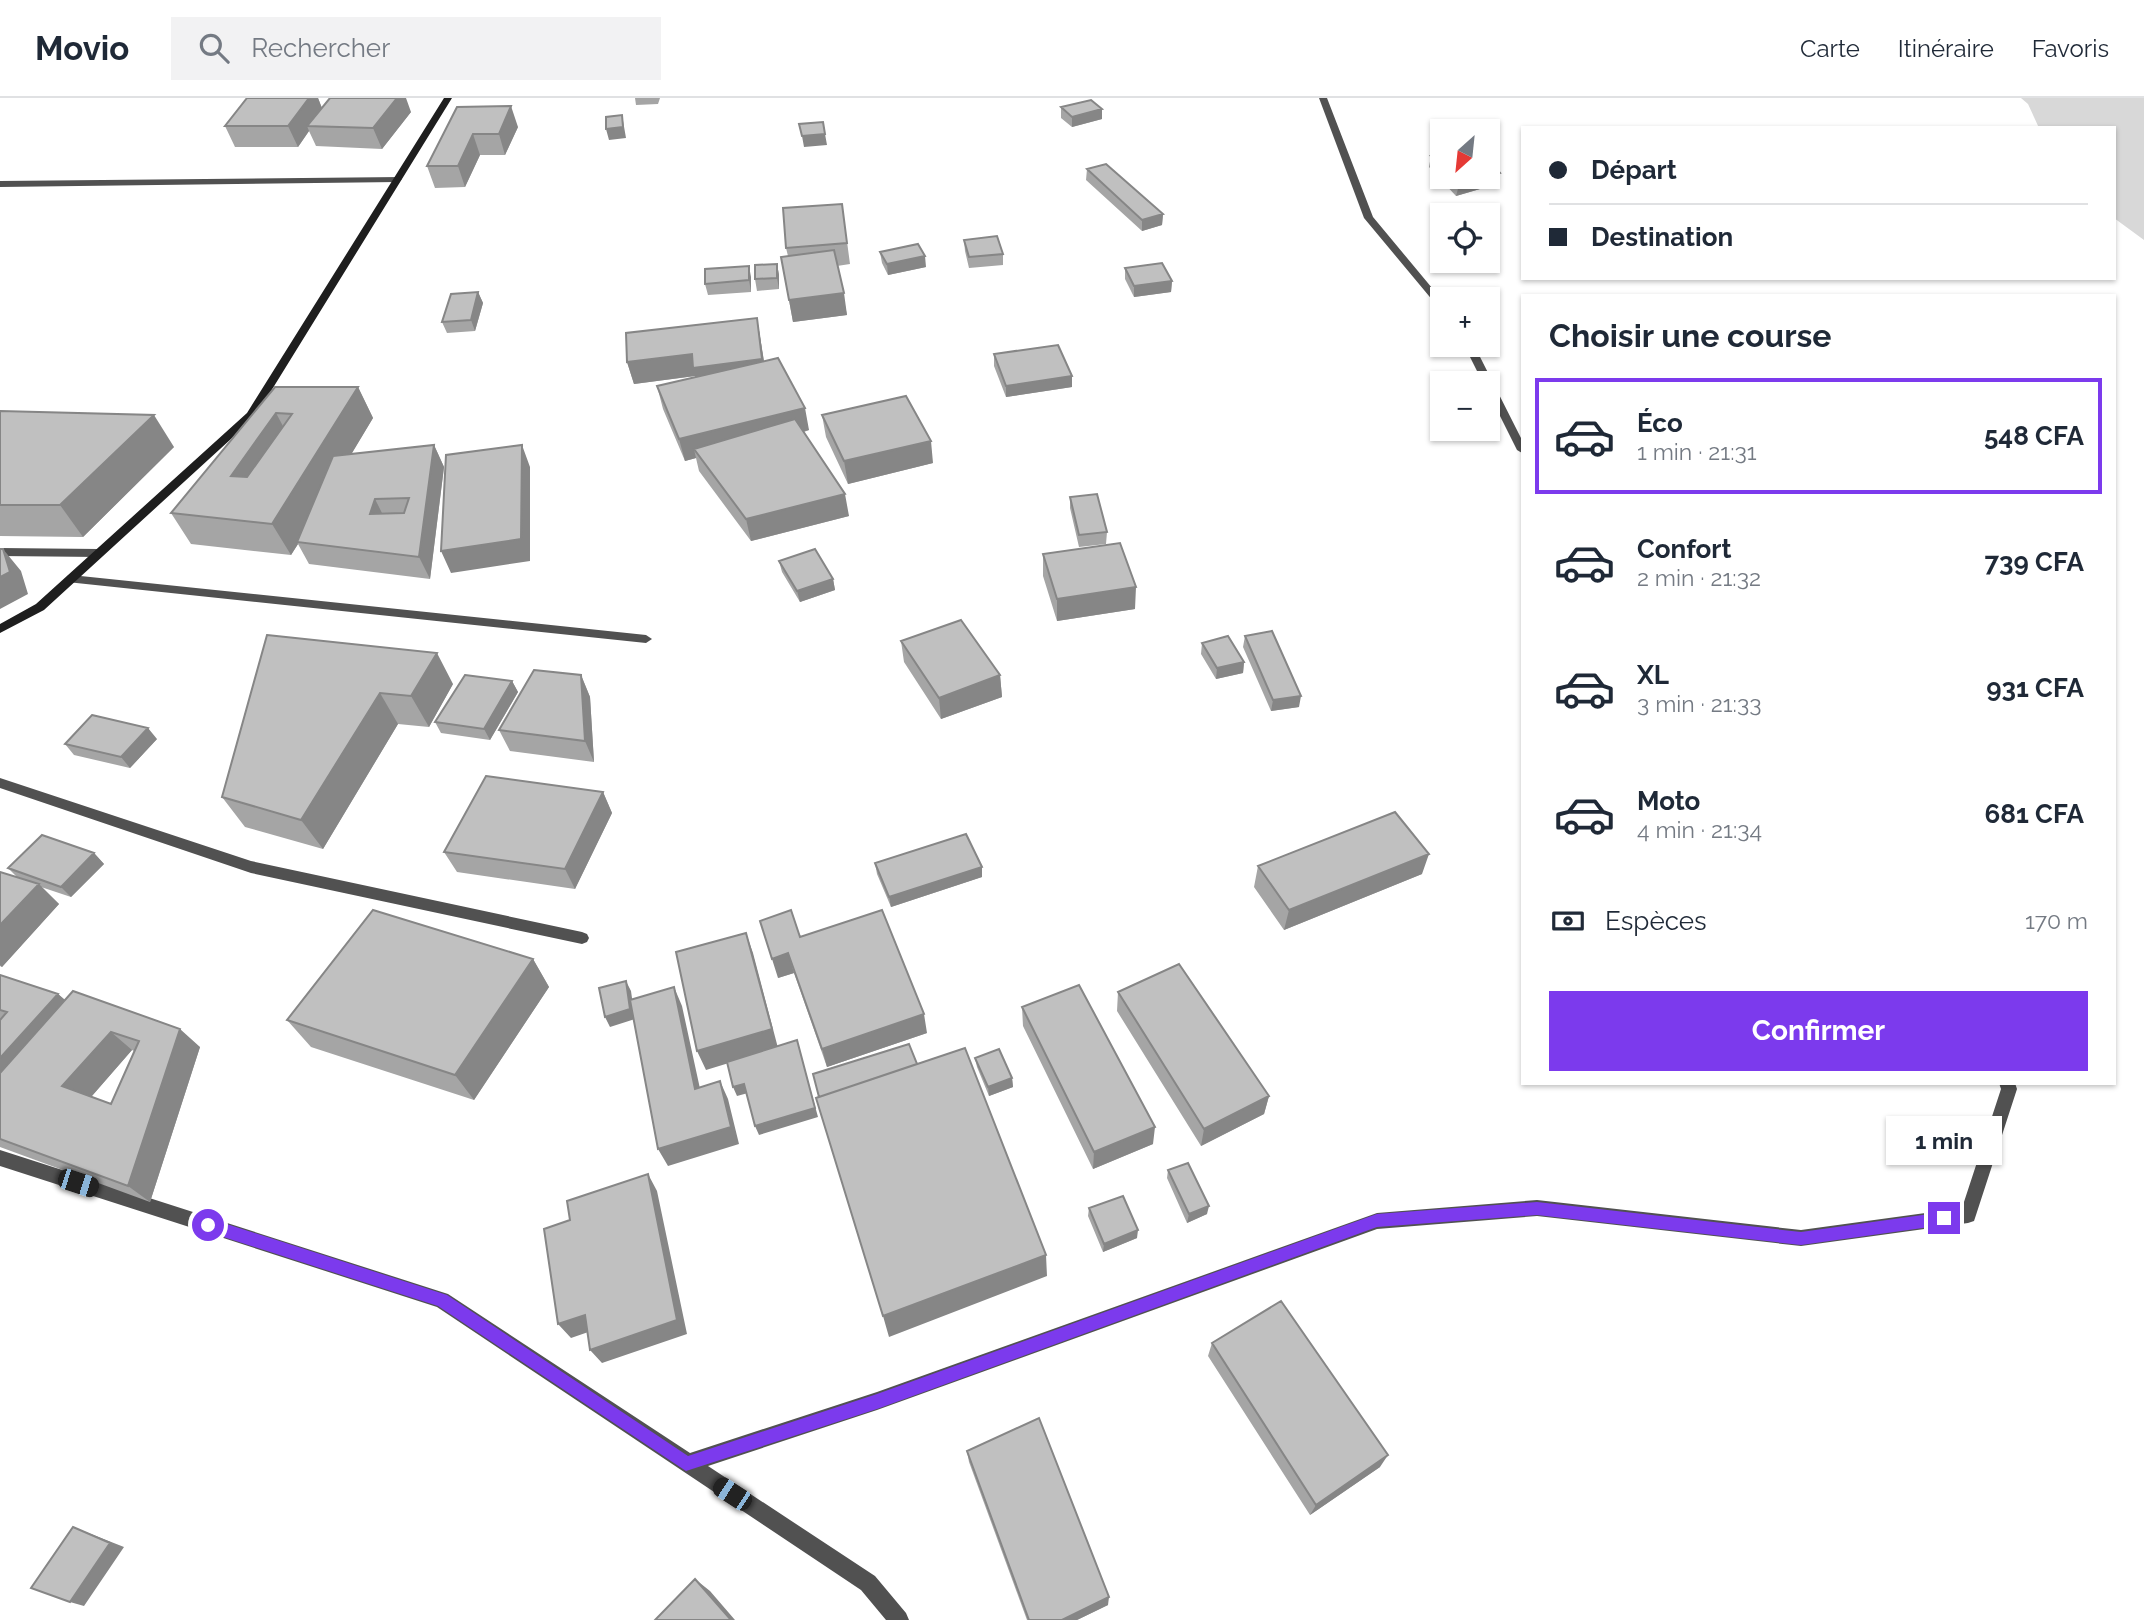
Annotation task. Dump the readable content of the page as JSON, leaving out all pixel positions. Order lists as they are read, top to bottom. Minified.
{"north":"bottom left","page":{"header":"Movio","search":"Rechercher","nav":["Carte","Itinéraire","Favoris"],"map_buttons":["+","−"],"banner":["Départ","Destination"],"heading":"Choisir une course","list":[{"name":"Éco","note":"1 min · 21:31","value":"548 CFA"},{"name":"Confort","note":"2 min · 21:32","value":"739 CFA"},{"name":"XL","note":"3 min · 21:33","value":"931 CFA"},{"name":"Moto","note":"4 min · 21:34","value":"681 CFA"}],"pay":["Espèces","170 m"],"buttons":"Confirmer","bubble":"1 min"}}
